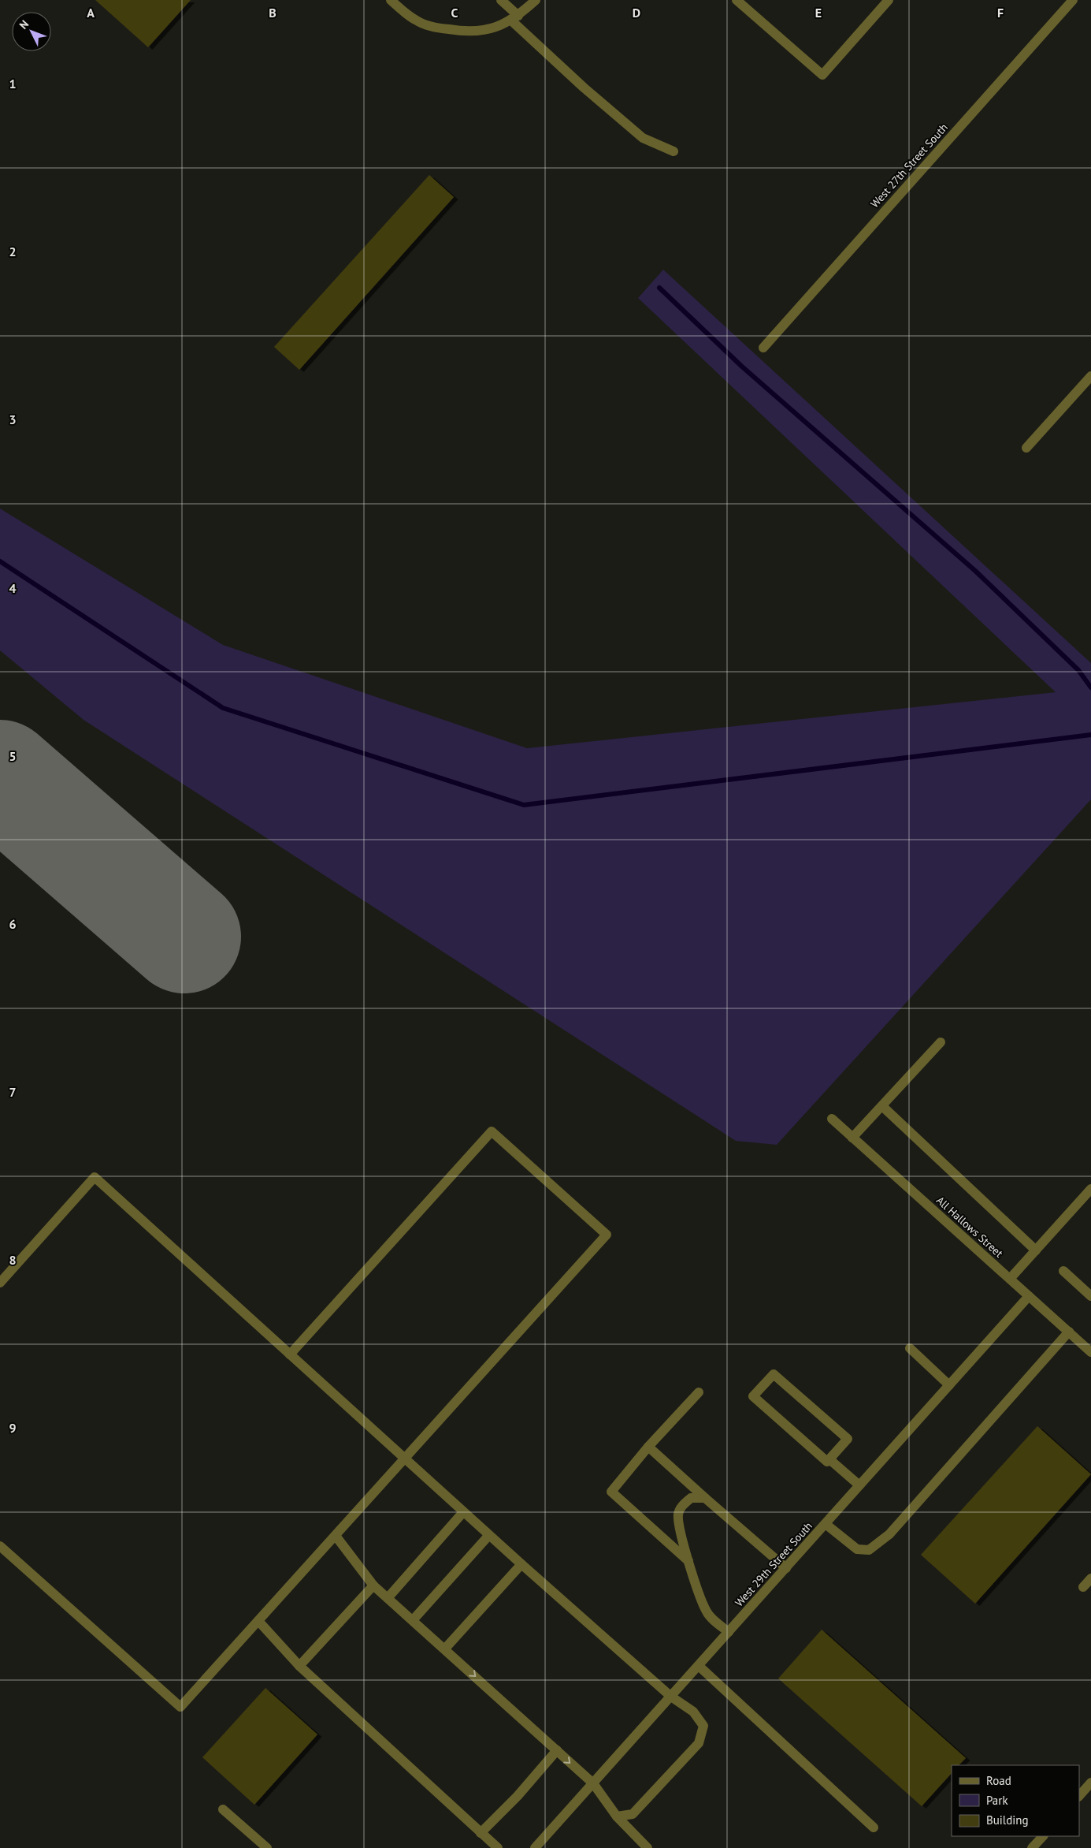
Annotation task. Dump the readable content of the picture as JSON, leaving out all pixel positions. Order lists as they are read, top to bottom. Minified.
{"streets":{"street":["West 27th Street South","All Hallows Street","West 29th Street South"]},"crossings":[["All Hallows Street","West 29th Street South"]],"legend":["Road","Park","Building"],"north":"top left","grid":{"columns":["A","B","C","D","E","F"],"rows":["1","2","3","4","5","6","7","8","9"]}}
